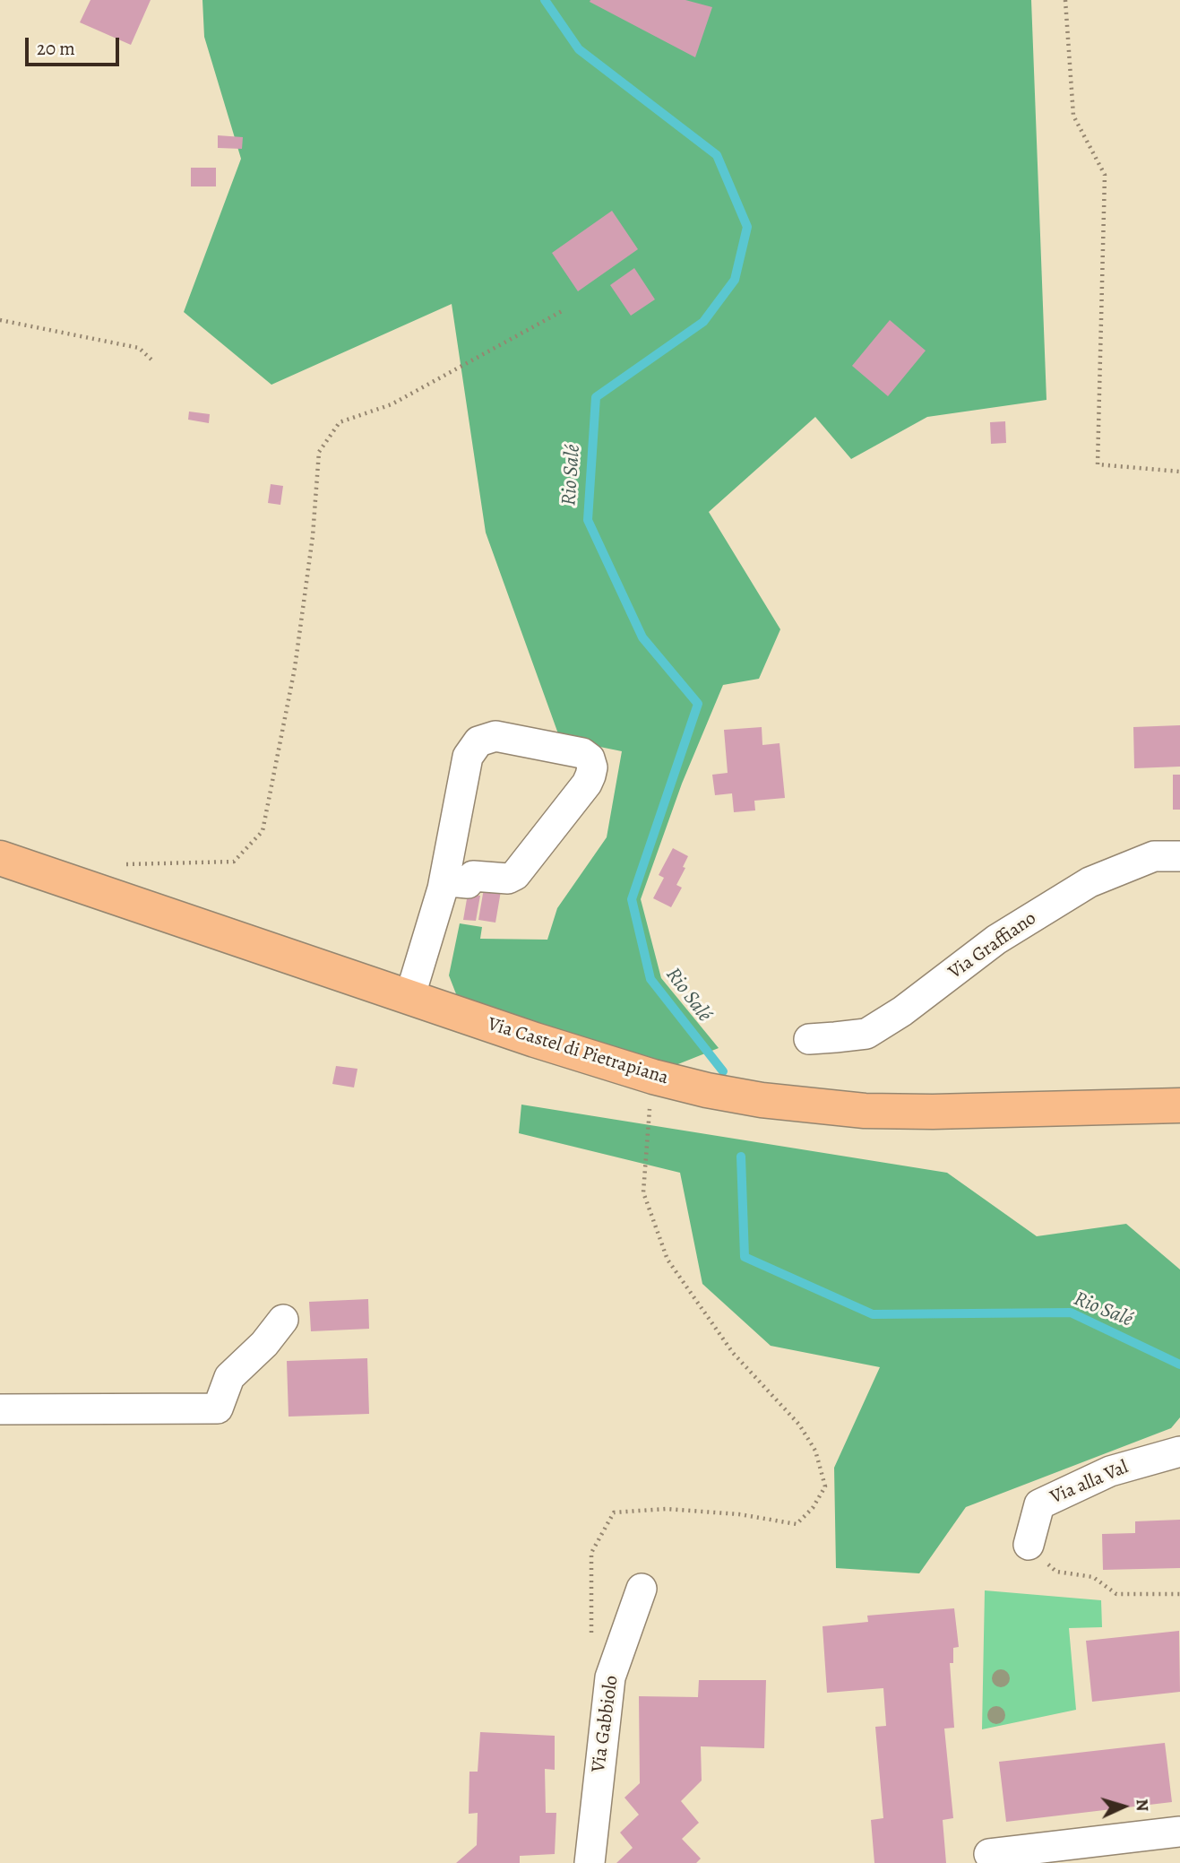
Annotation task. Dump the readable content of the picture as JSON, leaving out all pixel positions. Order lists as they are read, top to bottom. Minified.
{"streets":{"main road":["Via Castel di Pietrapiana"],"street":["Via Graffiano","Via alla Val","Via Gabbiolo"]},"water":["Rio Salé"],"scale_bar":"20 m","north":"right"}
